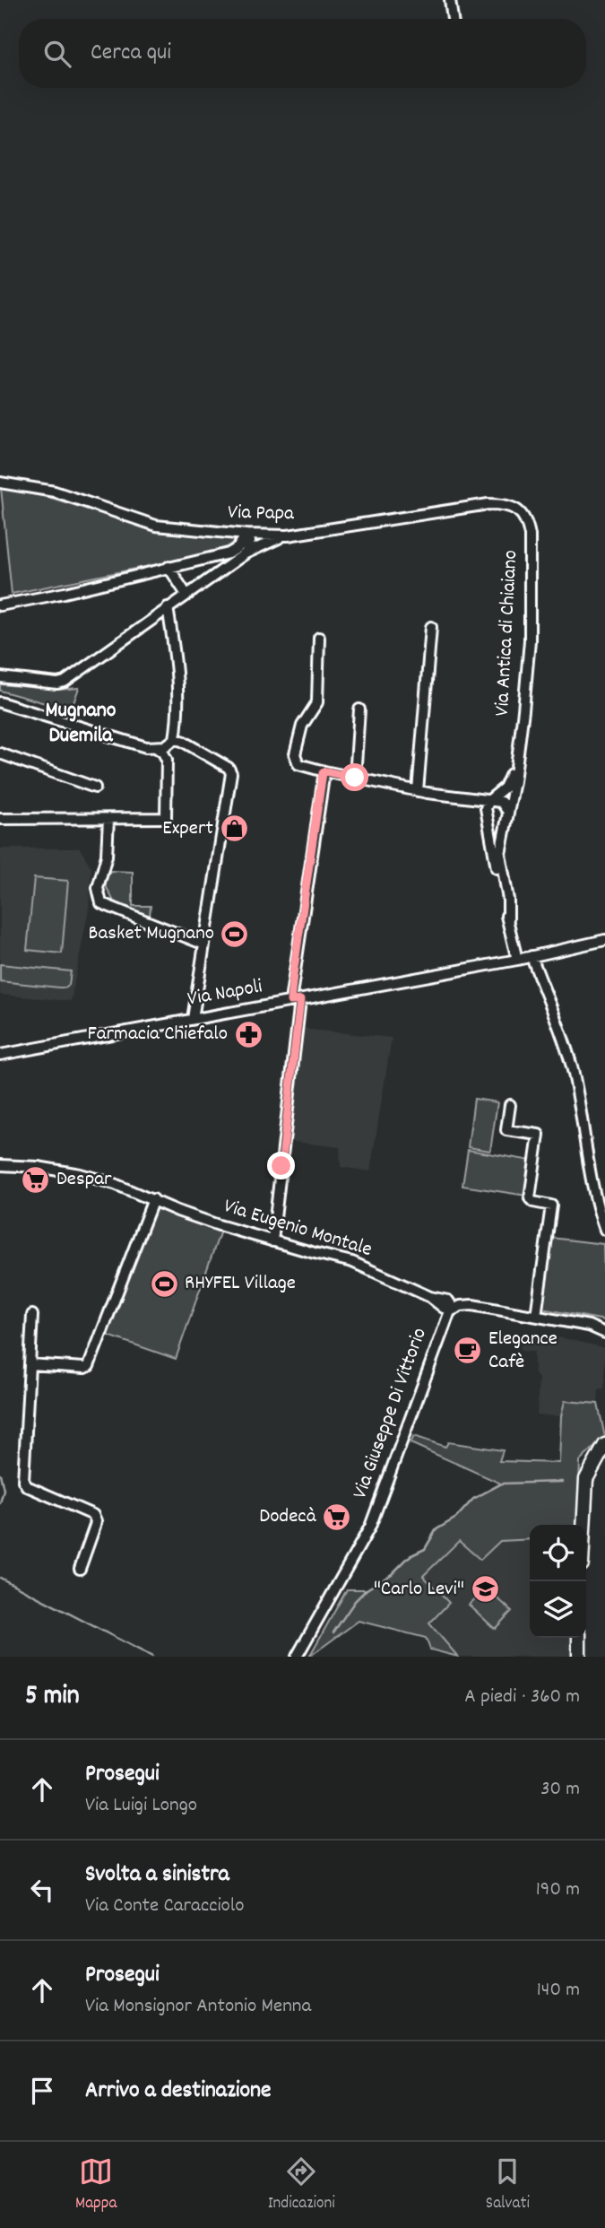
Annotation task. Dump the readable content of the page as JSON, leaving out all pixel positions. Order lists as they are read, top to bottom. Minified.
{"streets":{"street":["Via Papa","Via Antica di Chiaiano","Via Napoli","Via Eugenio Montale","Via Giuseppe Di Vittorio"]},"crossings":[["Via Papa","Via Antica di Chiaiano"],["Via Antica di Chiaiano","Via Napoli"],["Via Eugenio Montale","Via Giuseppe Di Vittorio"]],"districts":["Mugnano Duemila"],"places":{"shop":["Expert"],"sports":["Basket Mugnano","RHYFEL Village"],"pharmacy":["Farmacia Chiefalo"],"supermarket":["Despar","Dodecà"],"cafe":["Elegance Cafè"],"school or university":["\"Carlo Levi\""]},"page":{"search":"Cerca qui","heading":["5 min","A piedi · 360 m"],"list":[["Prosegui","Via Luigi Longo","30 m"],["Svolta a sinistra","Via Conte Caracciolo","190 m"],["Prosegui","Via Monsignor Antonio Menna","140 m"],"Arrivo a destinazione"],"nav":["Mappa","Indicazioni","Salvati"]}}
